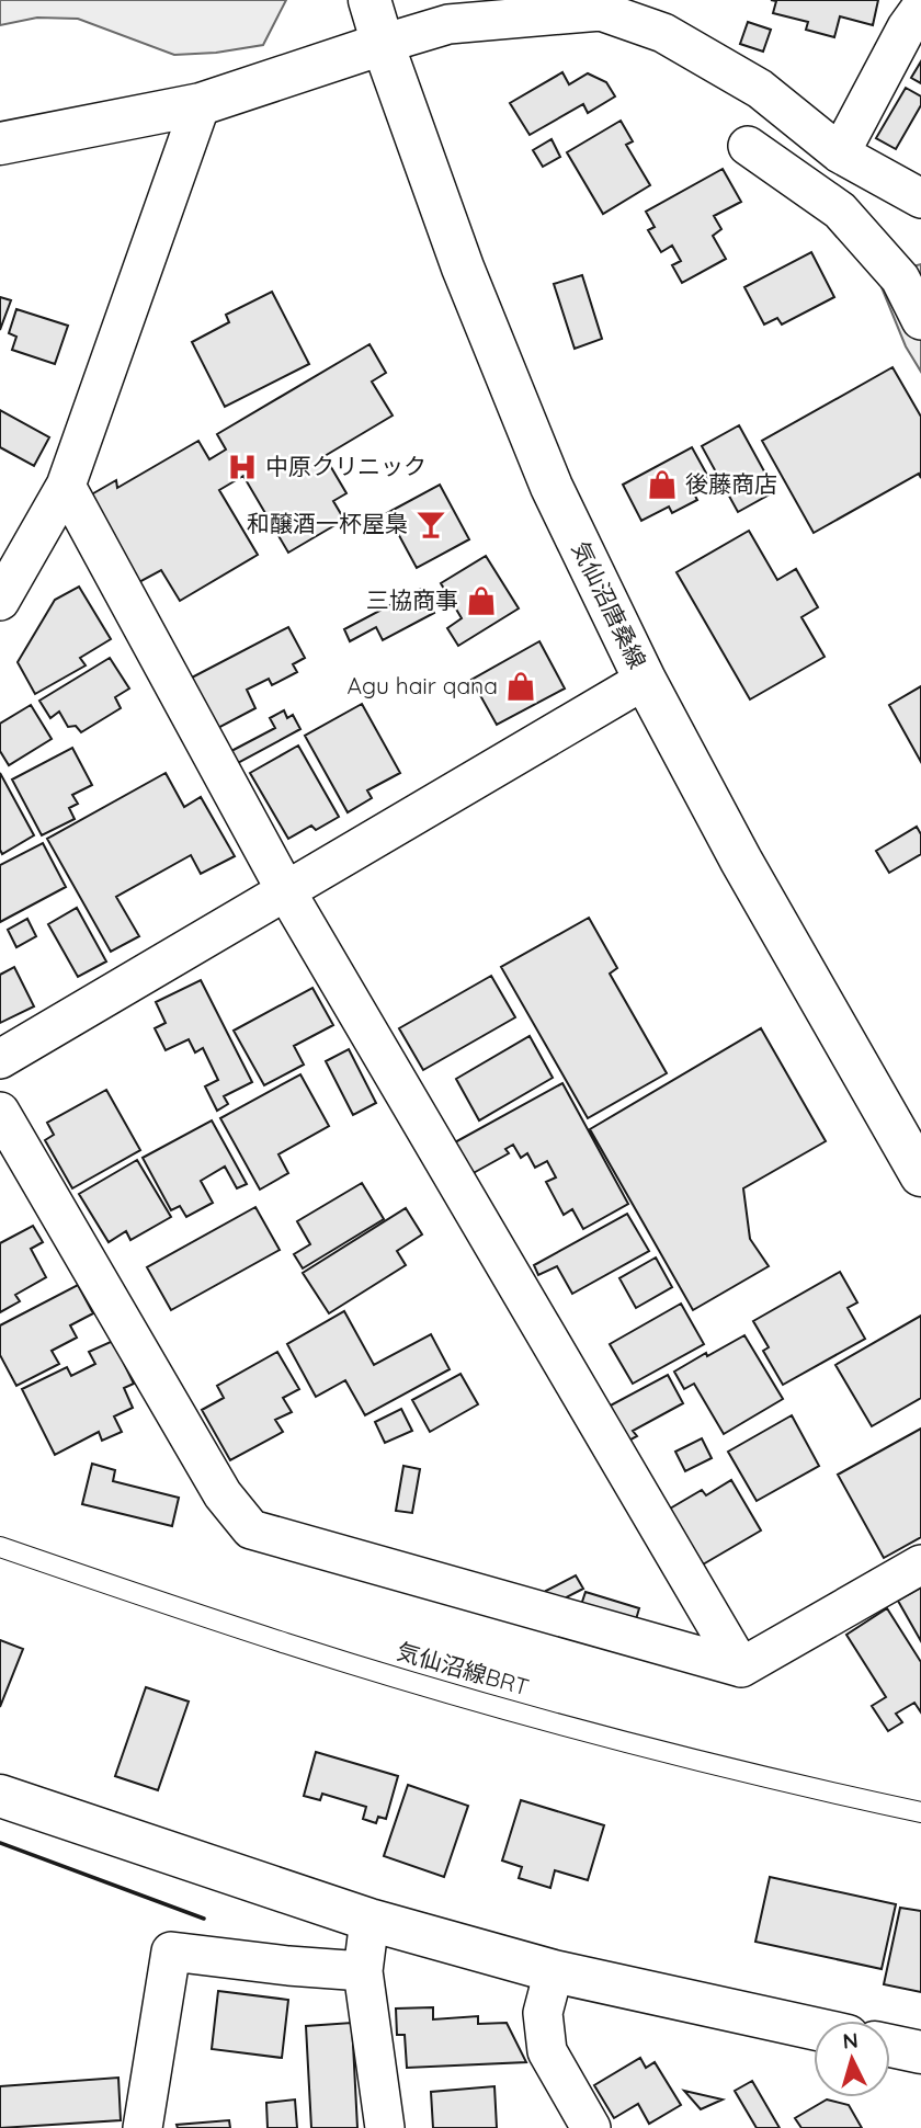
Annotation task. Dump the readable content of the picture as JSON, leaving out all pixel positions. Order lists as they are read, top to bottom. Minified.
{"streets":{"street":["気仙沼唐桑線"],"lane":["気仙沼線BRT"]},"places":{"hospital":["中原クリニック"],"shop":["後藤商店","三協商事","Agu hair qana"],"bar":["和醸酒一杯屋梟"]},"north":"top"}
